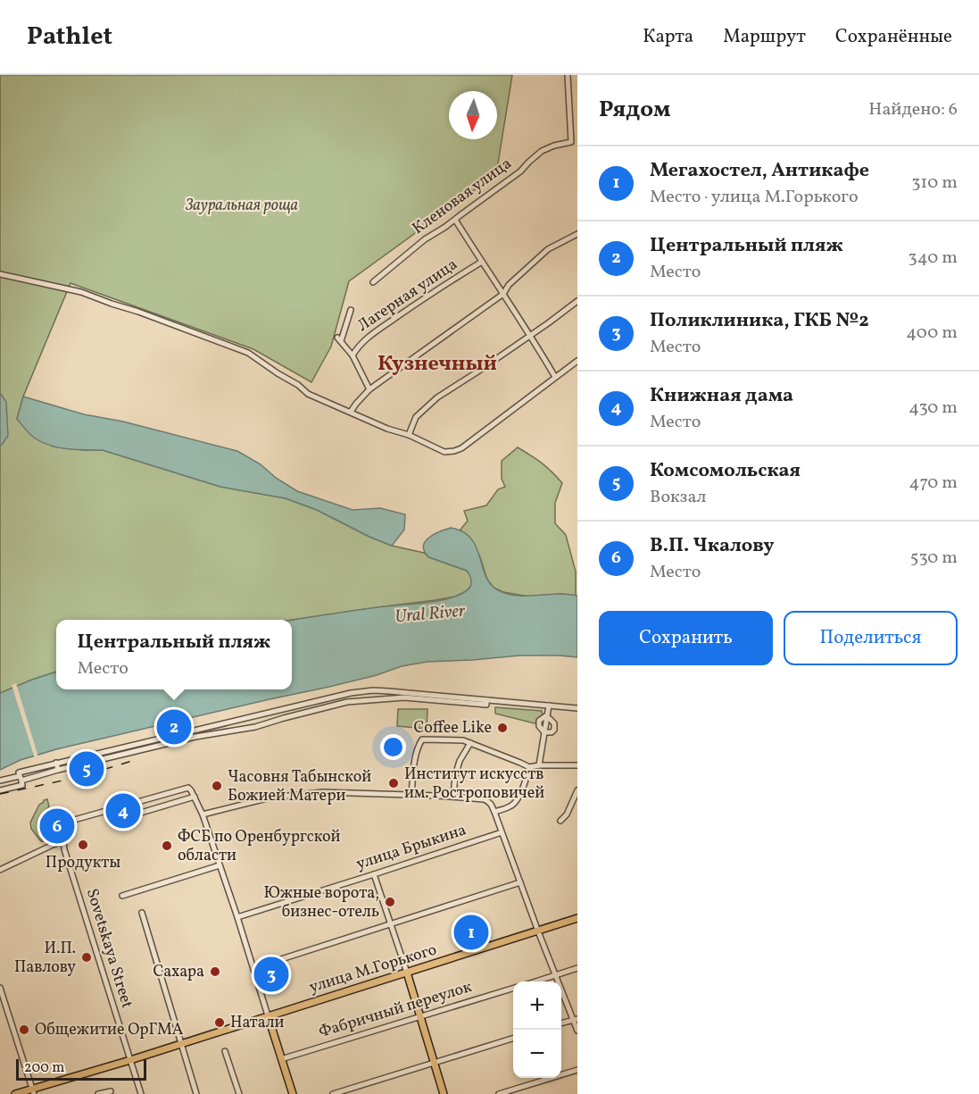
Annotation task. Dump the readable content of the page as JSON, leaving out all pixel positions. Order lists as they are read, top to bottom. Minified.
{"streets":{"main road":["улица М.Горького"],"street":["Кленовая улица","Лагерная улица","улица Брыкина","Sovetskaya Street","Фабричный переулок"]},"crossings":[["Sovetskaya Street","улица М.Горького"]],"districts":["Кузнечный"],"water":["Ural River"],"parks":["Зауральная роща"],"places":["Coffee Like","Институт искусств им. Ростроповичей","Часовня Табынской Божией Матери","Продукты","ФСБ по Оренбургской области","Южные ворота, бизнес-отель","И.П. Павлову","Сахара","Натали","Общежитие ОрГМА"],"scale_bar":"200 m","north":"bottom","page":{"header":"Pathlet","nav":["Карта","Маршрут","Сохранённые"],"heading":["Рядом","Найдено: 6"],"list":[{"mark":"1","name":"Мегахостел, Антикафе","note":"Место · улица М.Горького","value":"310 m"},{"mark":"2","name":"Центральный пляж","note":"Место","value":"340 m"},{"mark":"3","name":"Поликлиника, ГКБ №2","note":"Место","value":"400 m"},{"mark":"4","name":"Книжная дама","note":"Место","value":"430 m"},{"mark":"5","name":"Комсомольская","note":"Вокзал","value":"470 m"},{"mark":"6","name":"В.П. Чкалову","note":"Место","value":"530 m"}],"buttons":["Сохранить","Поделиться"],"popup":["Центральный пляж","Место"],"pins":["2","5","4","6","1","3"],"map_buttons":["+","−"],"scale":"200 m"}}
